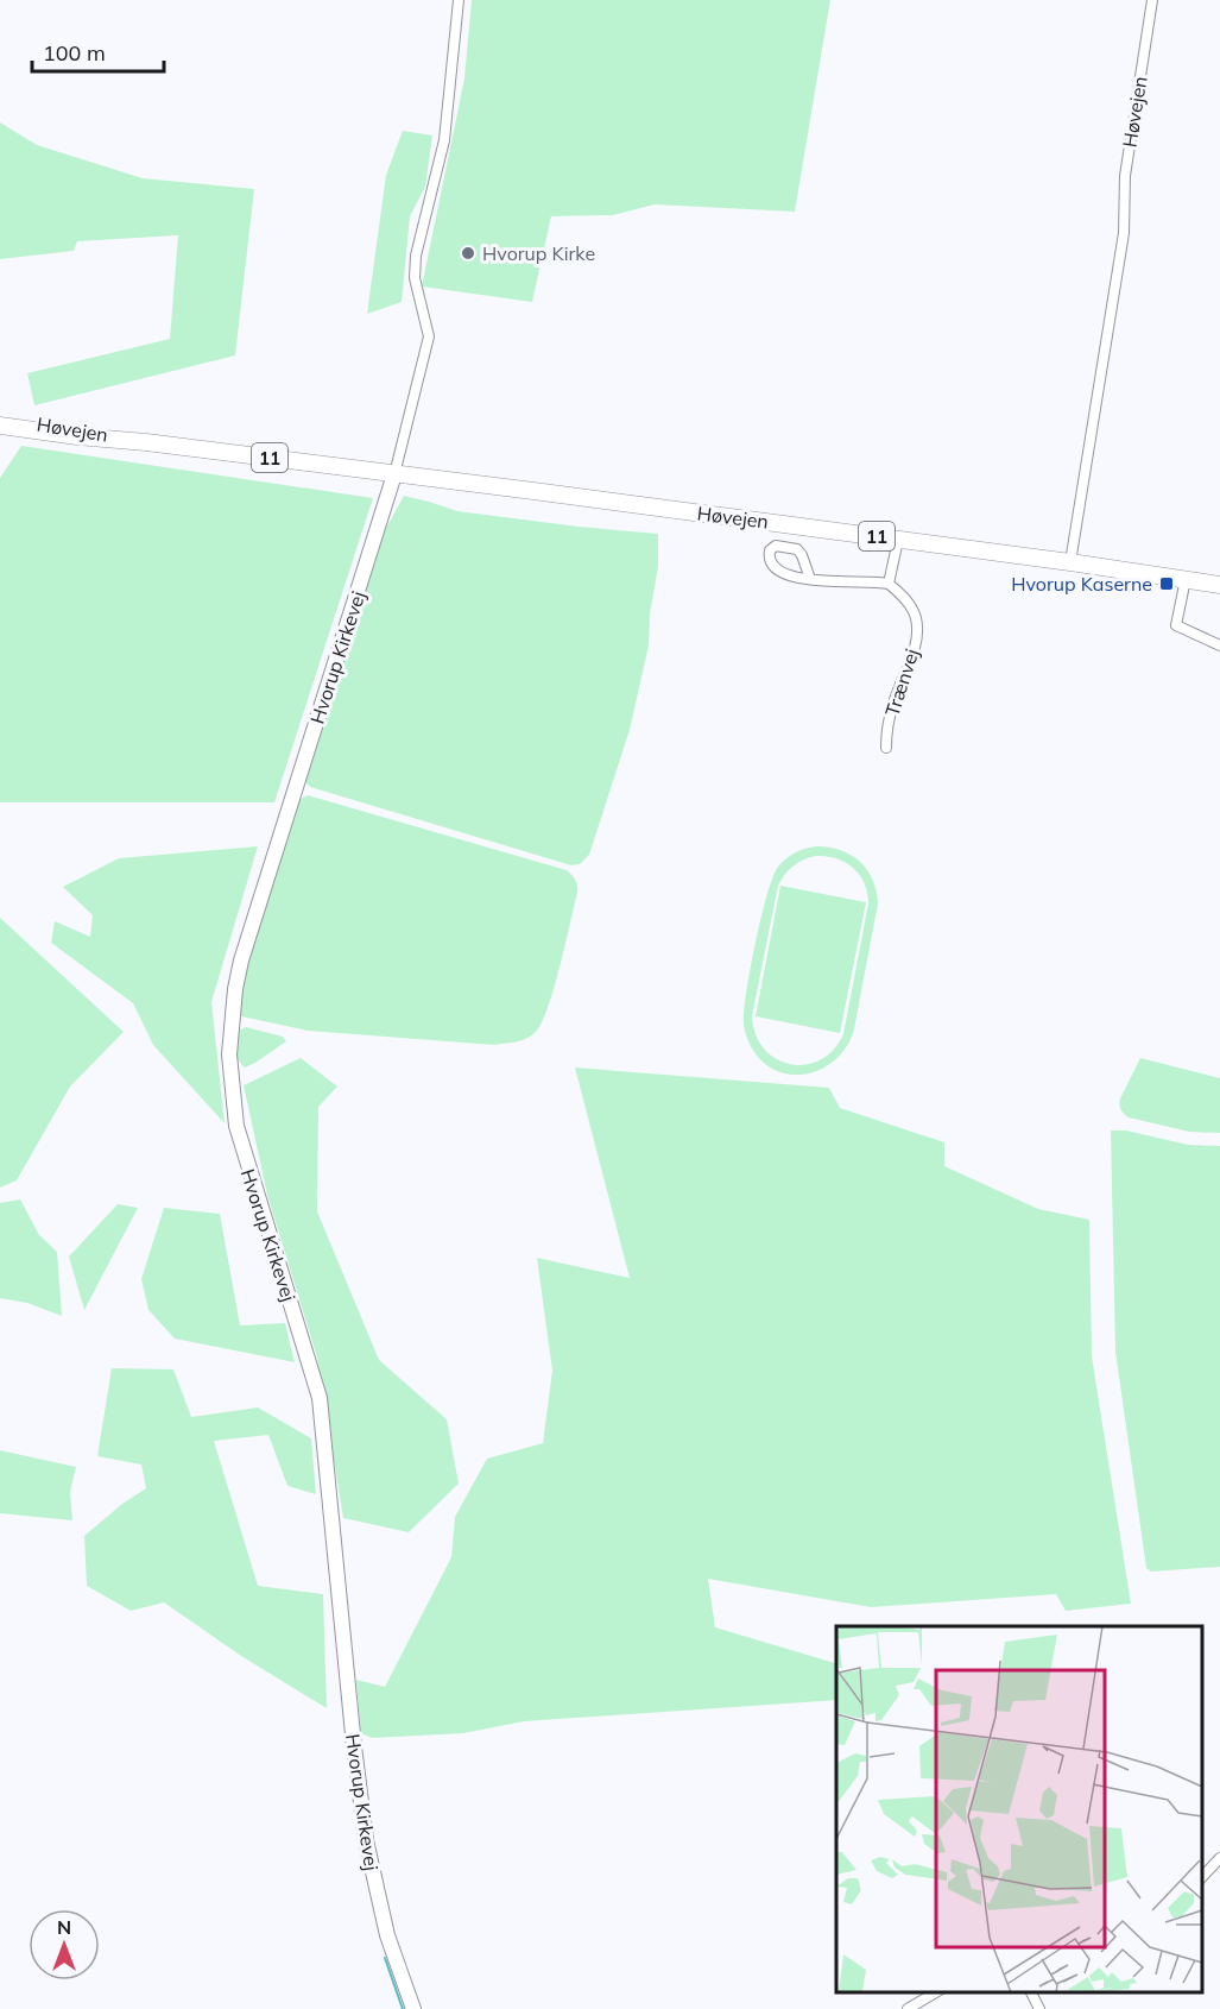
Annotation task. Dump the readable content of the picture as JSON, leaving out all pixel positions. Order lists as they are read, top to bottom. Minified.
{"streets":{"main road":["Høvejen","11"],"street":["Hvorup Kirkevej","Trænvej"]},"crossings":[["Høvejen","Hvorup Kirkevej"]],"places":{"other":["Hvorup Kirke"],"transit":["Hvorup Kaserne"]},"scale_bar":"100 m","north":"top"}
